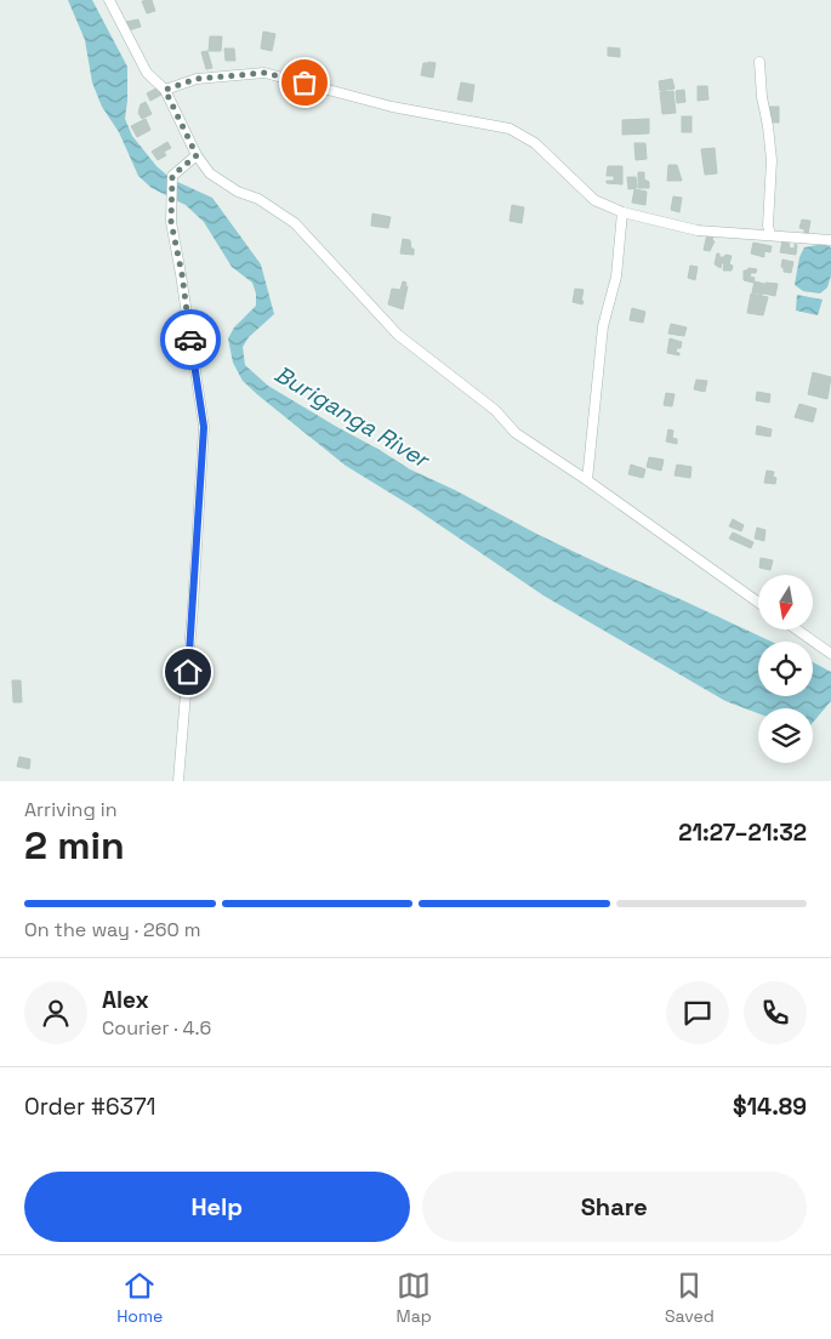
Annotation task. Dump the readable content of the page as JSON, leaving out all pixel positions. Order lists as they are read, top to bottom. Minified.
{"water":["Buriganga River"],"north":"bottom","page":{"heading":["2 min","Arriving in","21:27–21:32"],"panel":["Alex","Courier · 4.6","Order #6371","$14.89"],"bar":"On the way · 260 m","buttons":["Help","Share"],"tabs":["Home","Map","Saved"]}}
